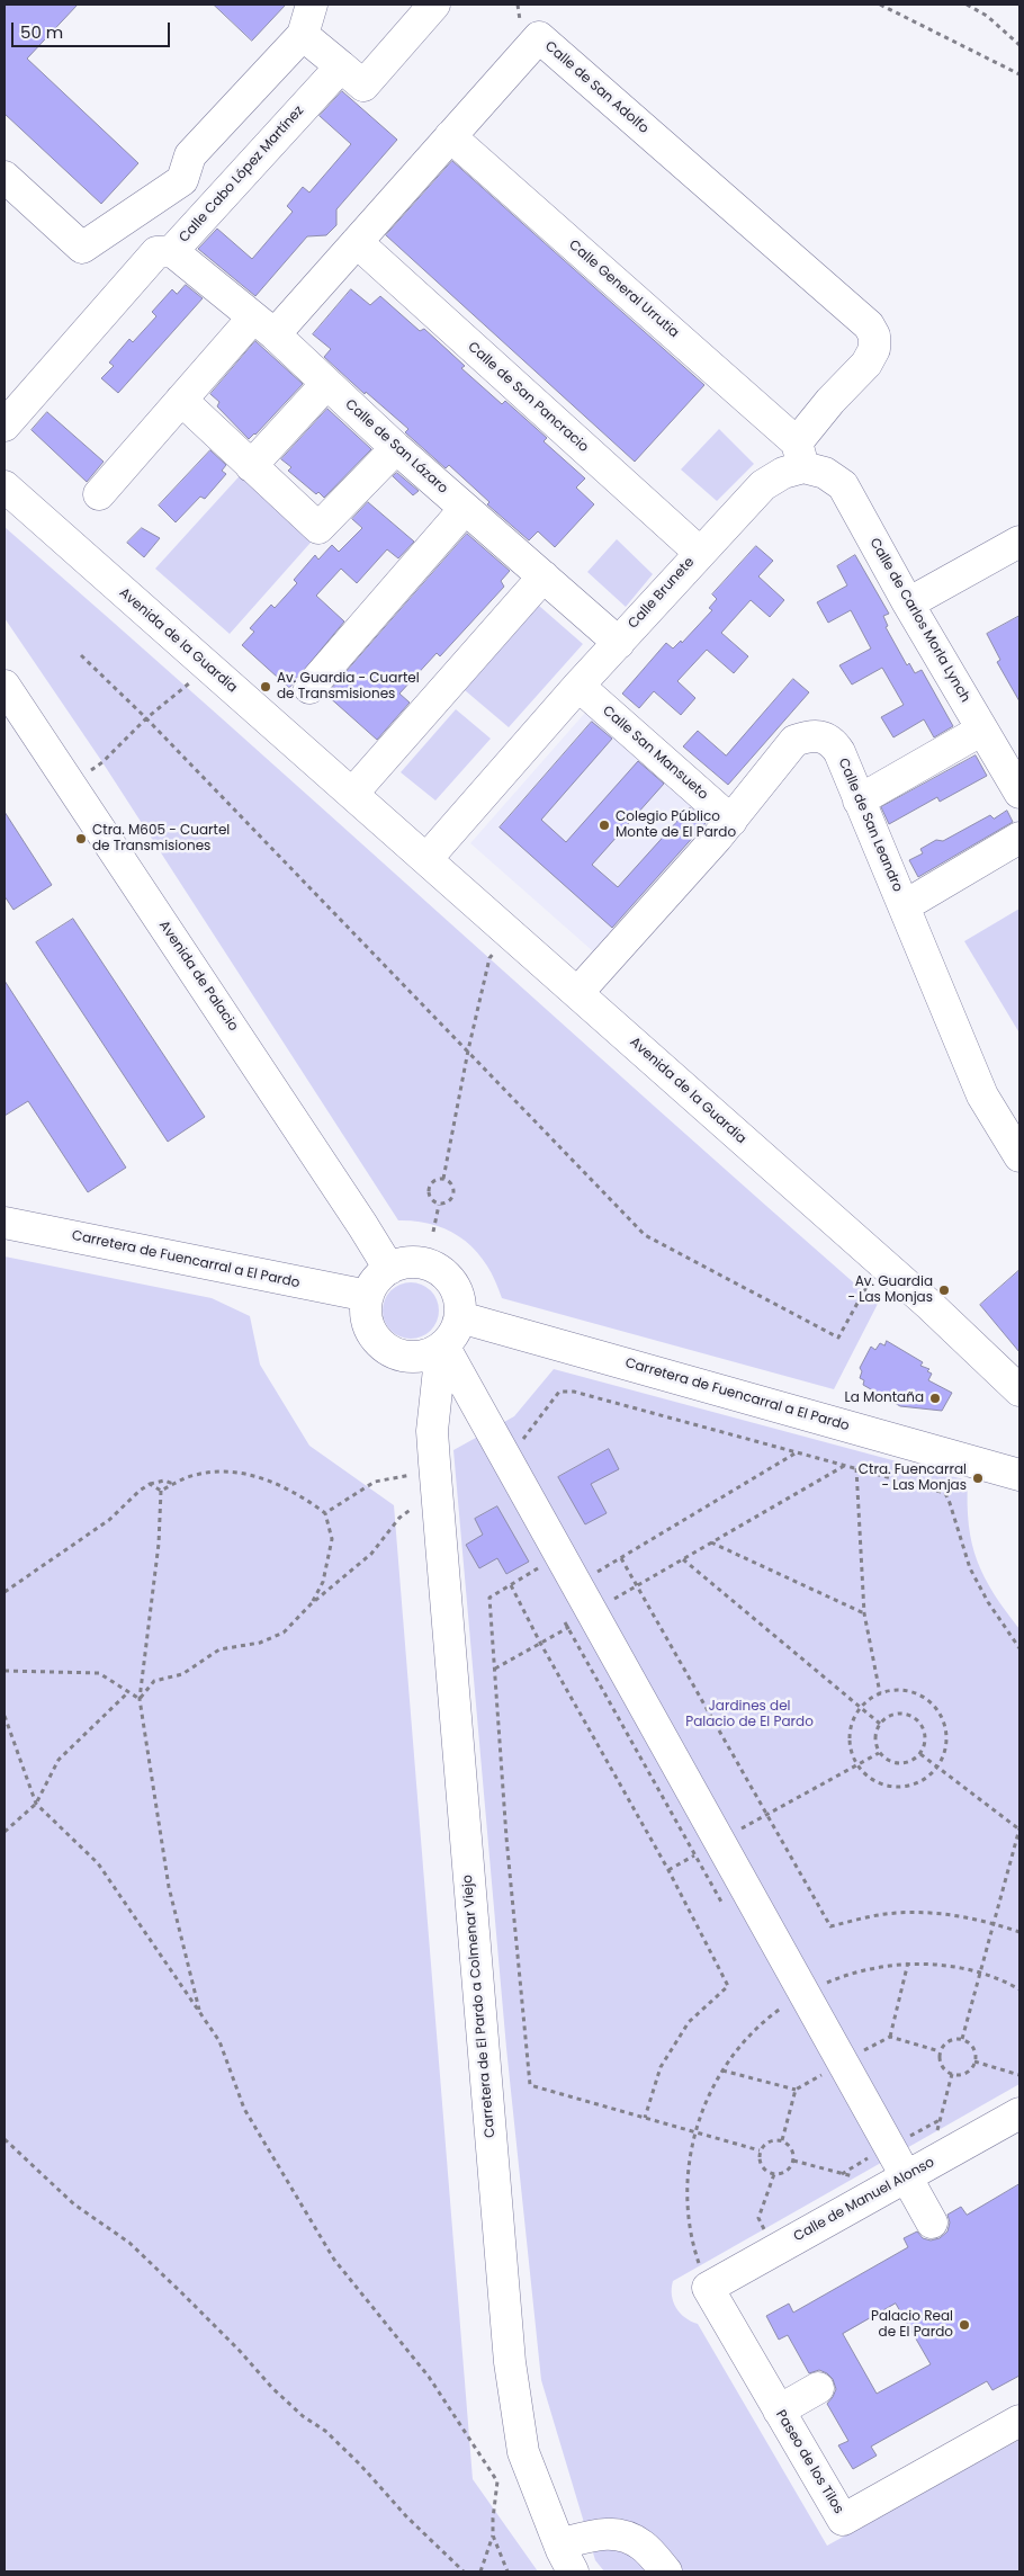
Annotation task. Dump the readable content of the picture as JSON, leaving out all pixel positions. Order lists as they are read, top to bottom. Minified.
{"streets":{"street":["Calle de San Adolfo","Calle Cabo López Martínez","Calle General Urrutia","Calle de San Pancracio","Calle de San Lázaro","Calle Brunete","Calle de Carlos Morla Lynch","Avenida de la Guardia","Calle San Mansueto","Calle de San Leandro","Avenida de Palacio","Carretera de Fuencarral a El Pardo","Carretera de El Pardo a Colmenar Viejo","Calle de Manuel Alonso","Paseo de los Tilos"]},"crossings":[["Calle de San Adolfo","Calle General Urrutia"],["Calle de San Adolfo","Calle de San Pancracio"],["Calle de San Adolfo","Calle de San Lázaro"],["Calle de San Adolfo","Calle Brunete"],["Calle de San Adolfo","Calle de Carlos Morla Lynch"],["Calle Cabo López Martínez","Calle de San Lázaro"],["Calle General Urrutia","Calle Brunete"],["Calle General Urrutia","Calle de Carlos Morla Lynch"],["Calle de San Pancracio","Calle Brunete"],["Calle de San Lázaro","Calle Brunete"],["Calle Brunete","Calle de Carlos Morla Lynch"],["Calle Brunete","Avenida de la Guardia"],["Calle Brunete","Calle San Mansueto"],["Avenida de la Guardia","Calle de San Leandro"],["Calle San Mansueto","Calle de San Leandro"],["Avenida de Palacio","Carretera de Fuencarral a El Pardo"],["Calle de Manuel Alonso","Paseo de los Tilos"]],"parks":["Jardines del Palacio de El Pardo"],"places":["Av. Guardia - Cuartel de Transmisiones","Colegio Público Monte de El Pardo","Ctra. M605 - Cuartel de Transmisiones","Av. Guardia - Las Monjas","La Montaña","Ctra. Fuencarral - Las Monjas","Palacio Real de El Pardo"],"scale_bar":"50 m"}
